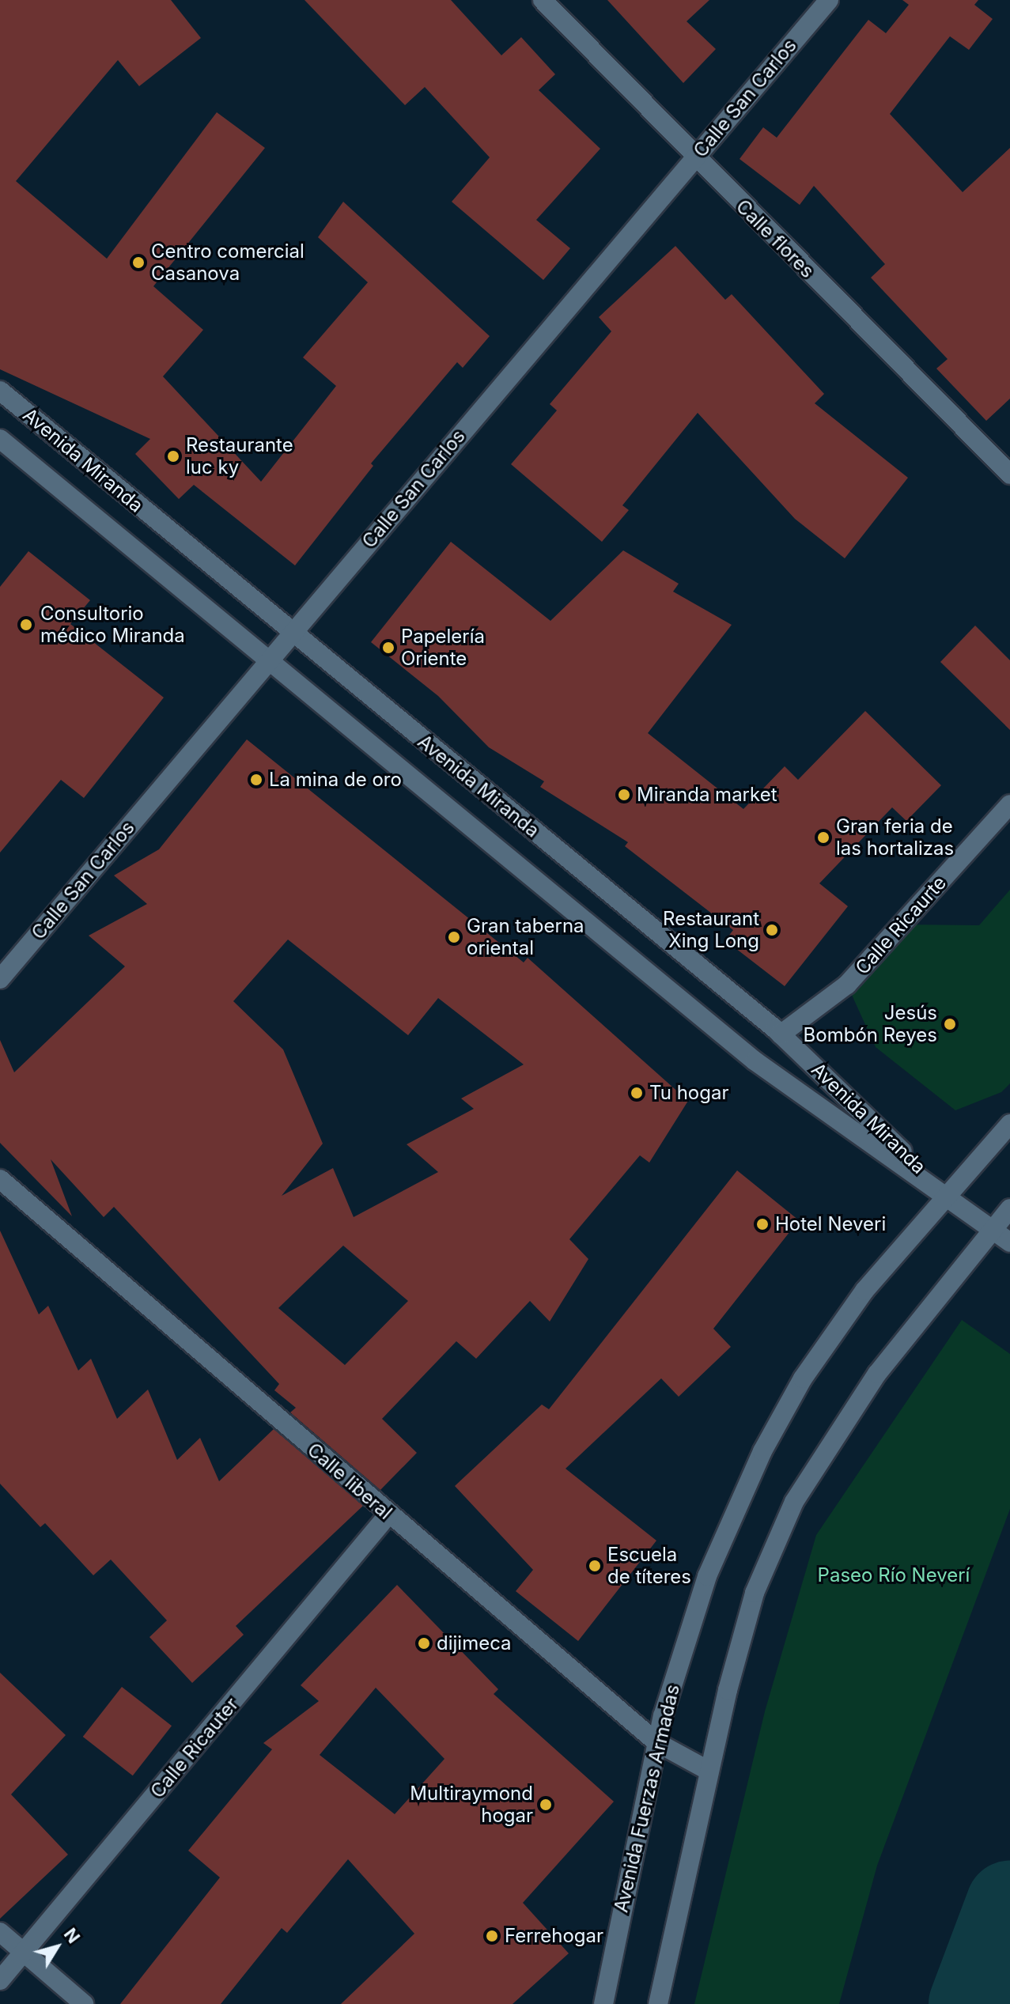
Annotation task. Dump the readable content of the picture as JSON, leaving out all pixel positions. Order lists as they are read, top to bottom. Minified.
{"streets":{"street":["Calle San Carlos","Calle flores","Avenida Miranda","Calle Ricaurte","Calle liberal","Calle Ricauter","Avenida Fuerzas Armadas"]},"crossings":[["Calle San Carlos","Calle flores"],["Calle San Carlos","Avenida Miranda"],["Avenida Miranda","Calle Ricaurte"],["Avenida Miranda","Avenida Fuerzas Armadas"],["Calle liberal","Calle Ricauter"],["Calle liberal","Avenida Fuerzas Armadas"]],"parks":["Paseo Río Neverí"],"places":["Centro comercial Casanova","Restaurante luc ky","Consultorio médico Miranda","Papelería Oriente","La mina de oro","Miranda market","Gran feria de las hortalizas","Restaurant Xing Long","Gran taberna oriental","Jesús Bombón Reyes","Tu hogar","Hotel Neveri","Escuela de títeres","dijimeca","Multiraymond hogar","Ferrehogar"],"north":"top right"}
